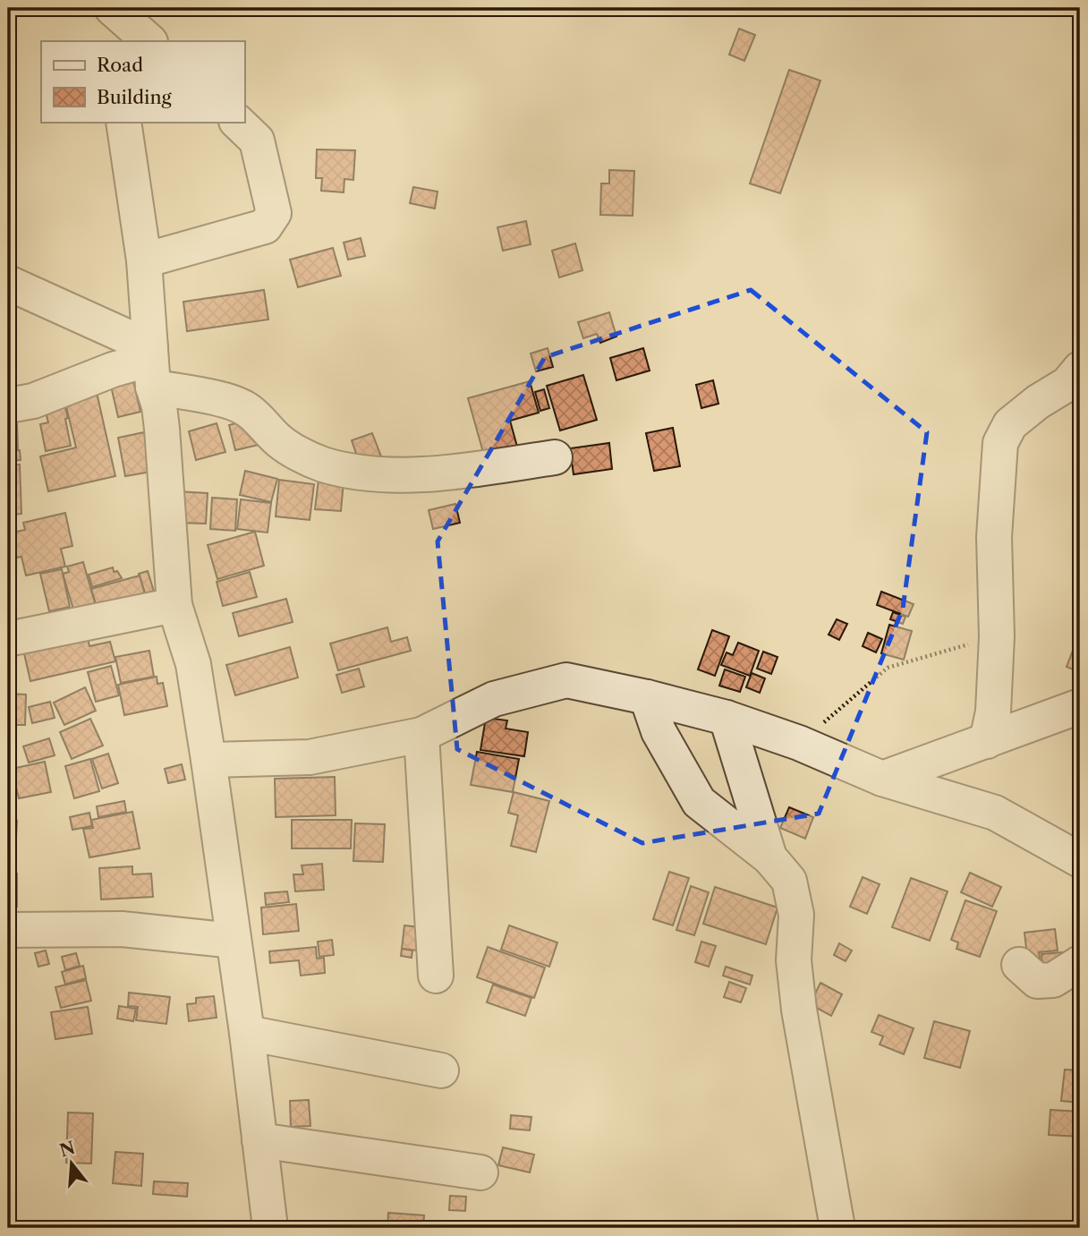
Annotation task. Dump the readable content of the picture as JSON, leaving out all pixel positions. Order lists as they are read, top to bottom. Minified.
{"legend":["Road","Building"],"north":"top"}
